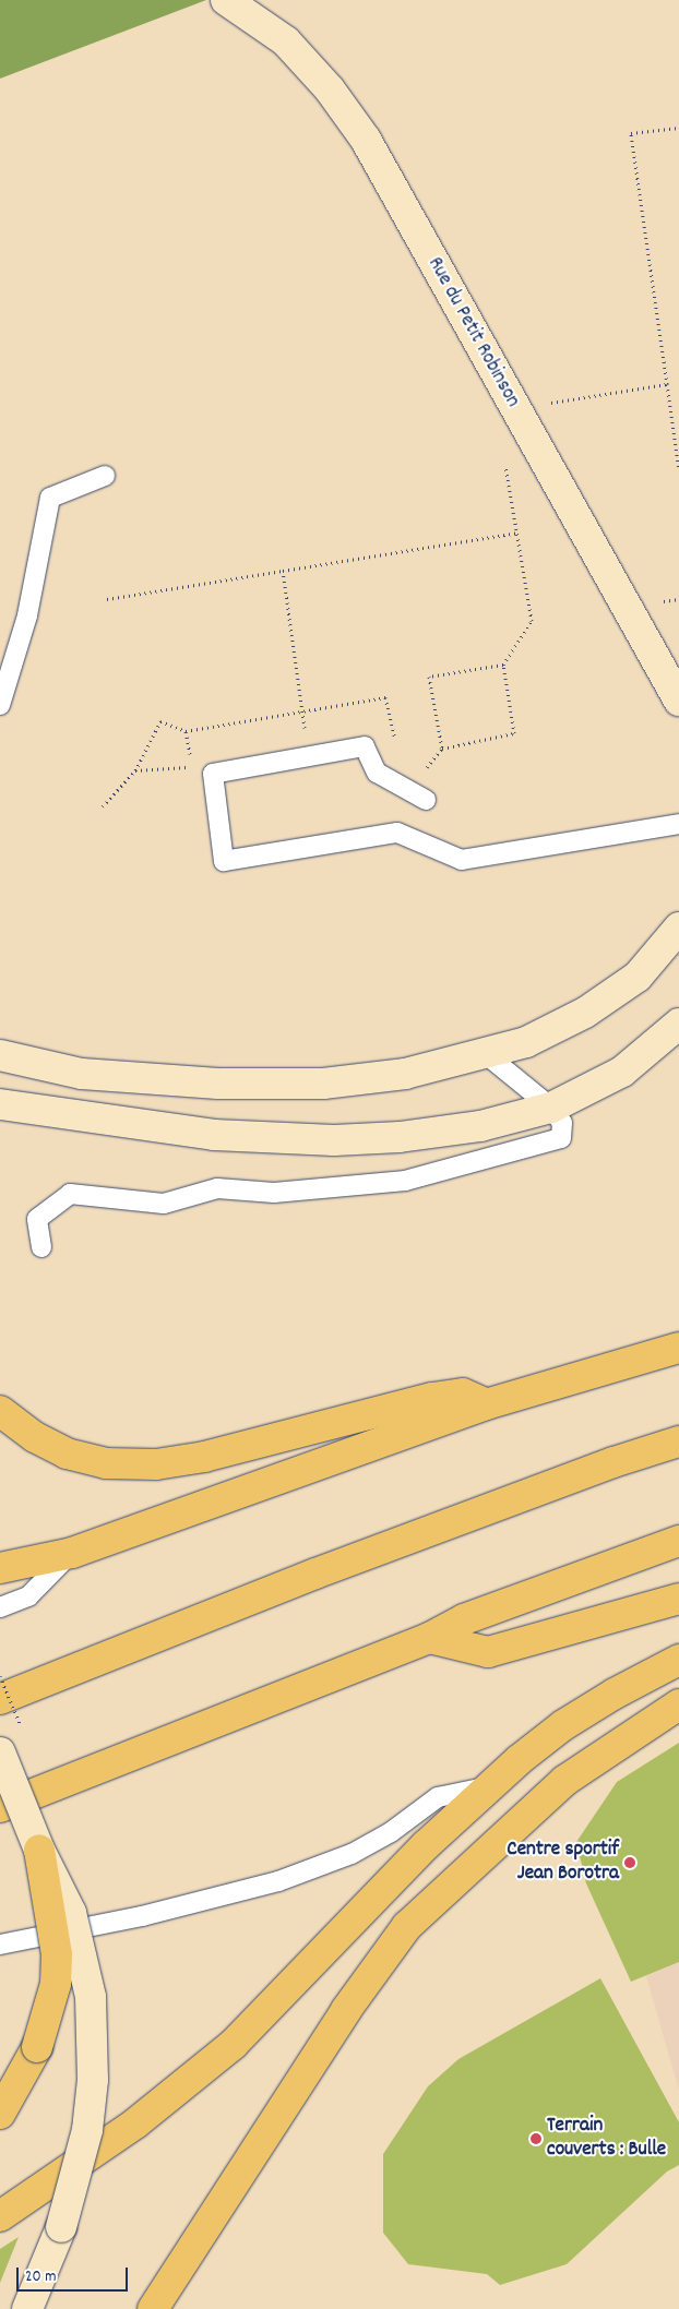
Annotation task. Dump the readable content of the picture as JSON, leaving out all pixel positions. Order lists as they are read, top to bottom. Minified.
{"streets":{"main road":["Rue du Petit Robinson"]},"places":["Centre sportif Jean Borotra","Terrain couverts : Bulle"],"scale_bar":"20 m"}
